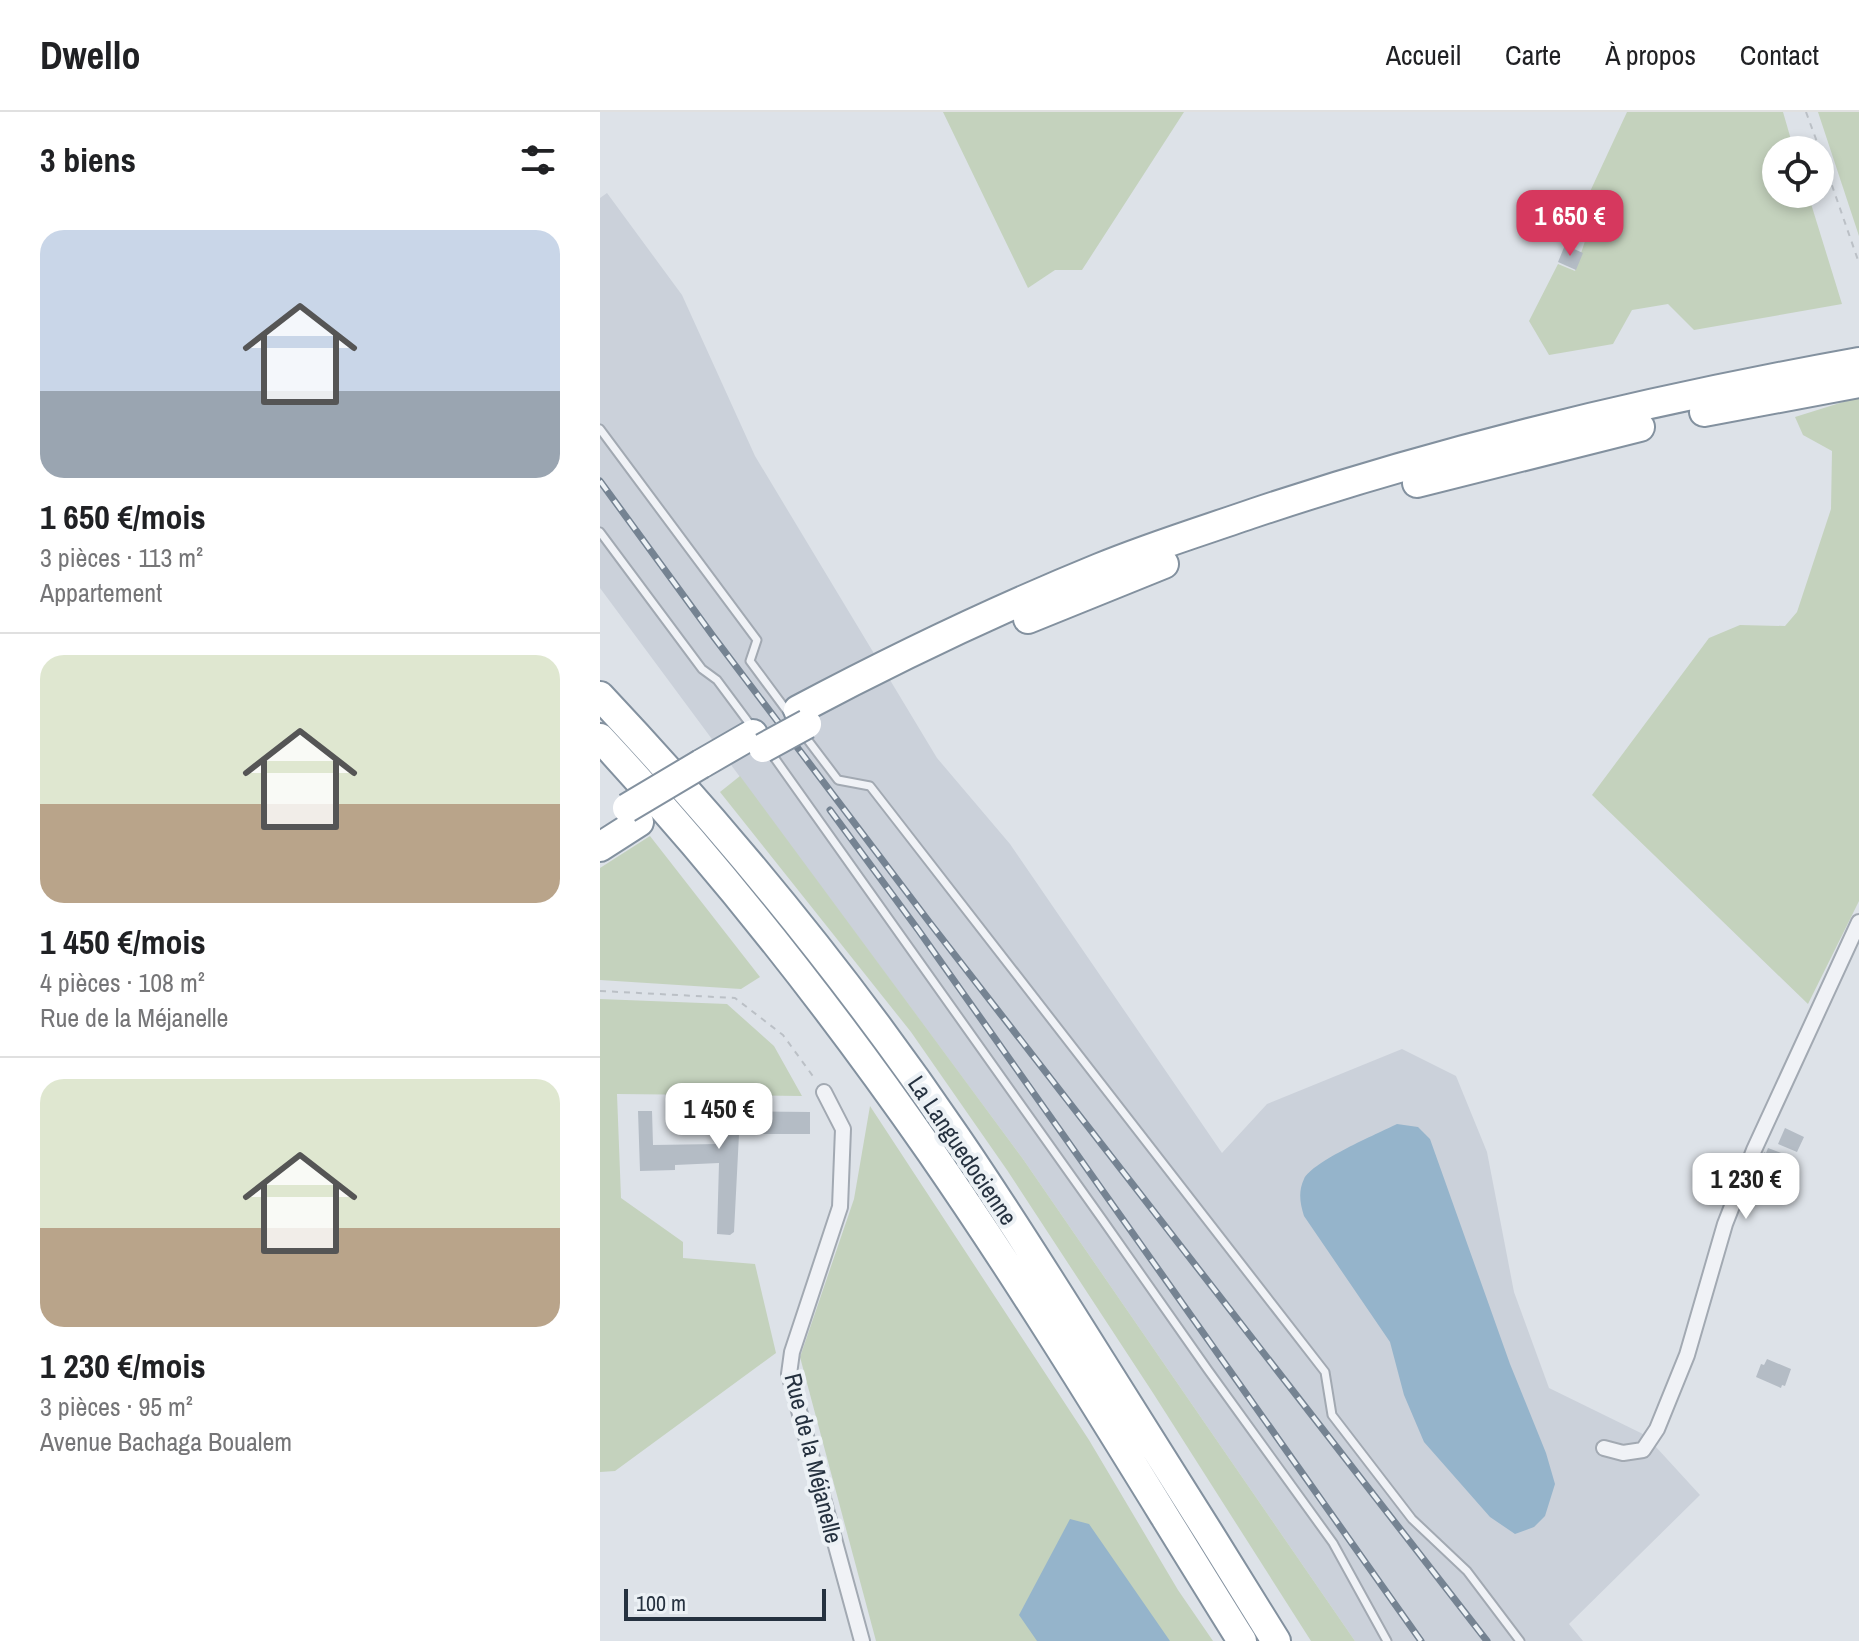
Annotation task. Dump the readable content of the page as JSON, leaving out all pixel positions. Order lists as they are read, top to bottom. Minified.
{"streets":{"highway":["La Languedocienne"],"street":["Rue de la Méjanelle"]},"scale_bar":"100 m","page":{"header":"Dwello","nav":["Accueil","Carte","À propos","Contact"],"heading":"3 biens","price":["1 650 €","1 450 €","1 230 €"],"list":[{"name":"1 650 €/mois","note":"3 pièces · 113 m² · Appartement"},{"name":"1 450 €/mois","note":"4 pièces · 108 m² · Rue de la Méjanelle"},{"name":"1 230 €/mois","note":"3 pièces · 95 m² · Avenue Bachaga Boualem"}],"scale":"100 m"}}
